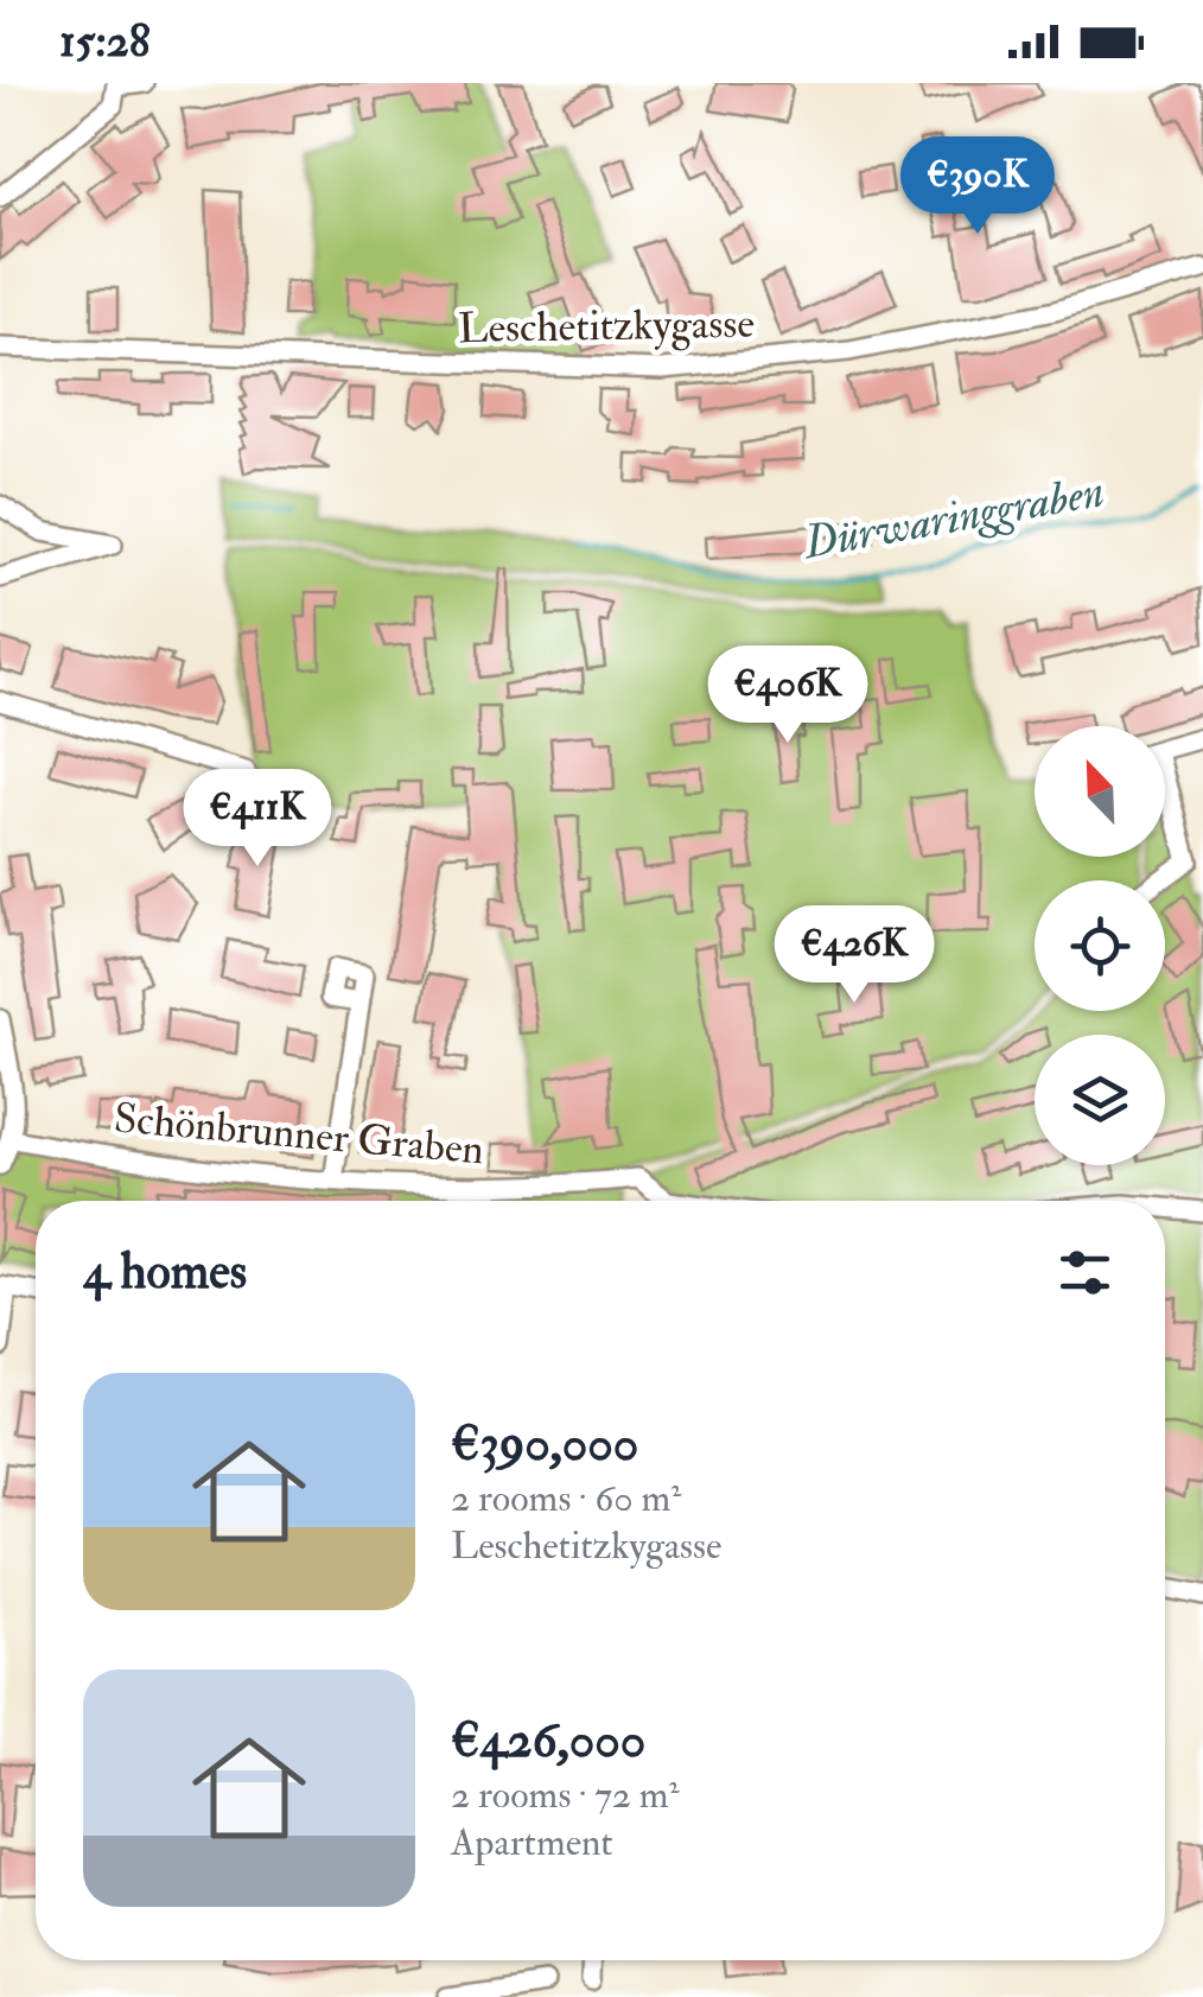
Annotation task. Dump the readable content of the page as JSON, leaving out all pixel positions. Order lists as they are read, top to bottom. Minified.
{"streets":{"street":["Leschetitzkygasse","Schönbrunner Graben"]},"water":["Dürwaringgraben"],"north":"top left","page":{"status":"15:28","price":["€390K","€406K","€411K","€426K"],"heading":"4 homes","list":[{"name":"€390,000","note":"2 rooms · 60 m² · Leschetitzkygasse"},{"name":"€426,000","note":"2 rooms · 72 m² · Apartment"}]}}
